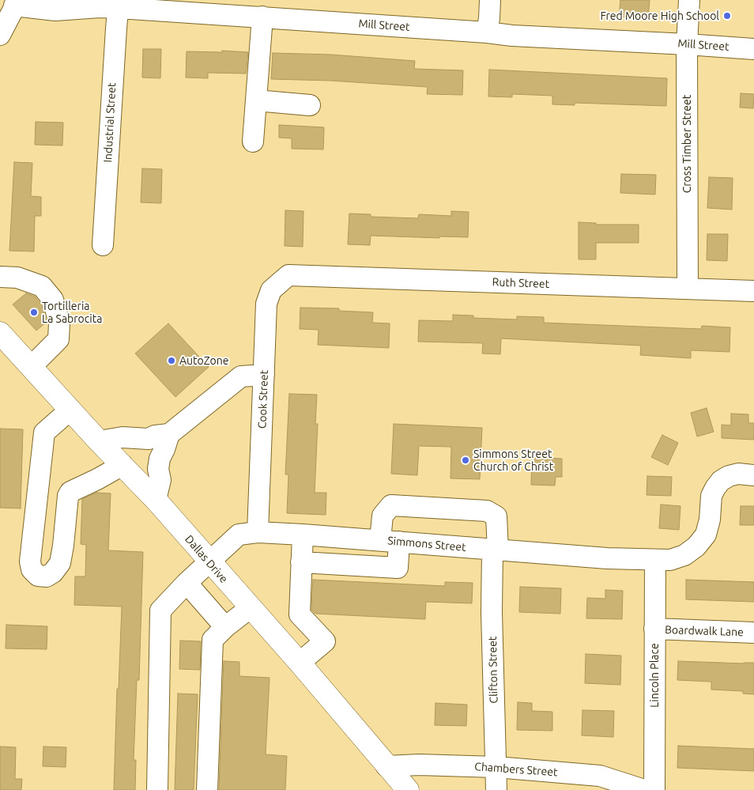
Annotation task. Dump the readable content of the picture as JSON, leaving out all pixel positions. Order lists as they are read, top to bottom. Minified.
{"streets":{"main road":["Dallas Drive"],"street":["Mill Street","Industrial Street","Cross Timber Street","Ruth Street","Cook Street","Simmons Street","Boardwalk Lane","Clifton Street","Lincoln Place","Chambers Street"]},"crossings":[["Mill Street","Industrial Street"],["Mill Street","Cross Timber Street"],["Cross Timber Street","Ruth Street"],["Ruth Street","Cook Street"],["Cook Street","Simmons Street"],["Simmons Street","Dallas Drive"],["Simmons Street","Clifton Street"],["Simmons Street","Lincoln Place"],["Dallas Drive","Chambers Street"],["Boardwalk Lane","Lincoln Place"],["Clifton Street","Chambers Street"]],"places":["Fred Moore High School","Tortilleria La Sabrocita","AutoZone","Simmons Street Church of Christ"]}
